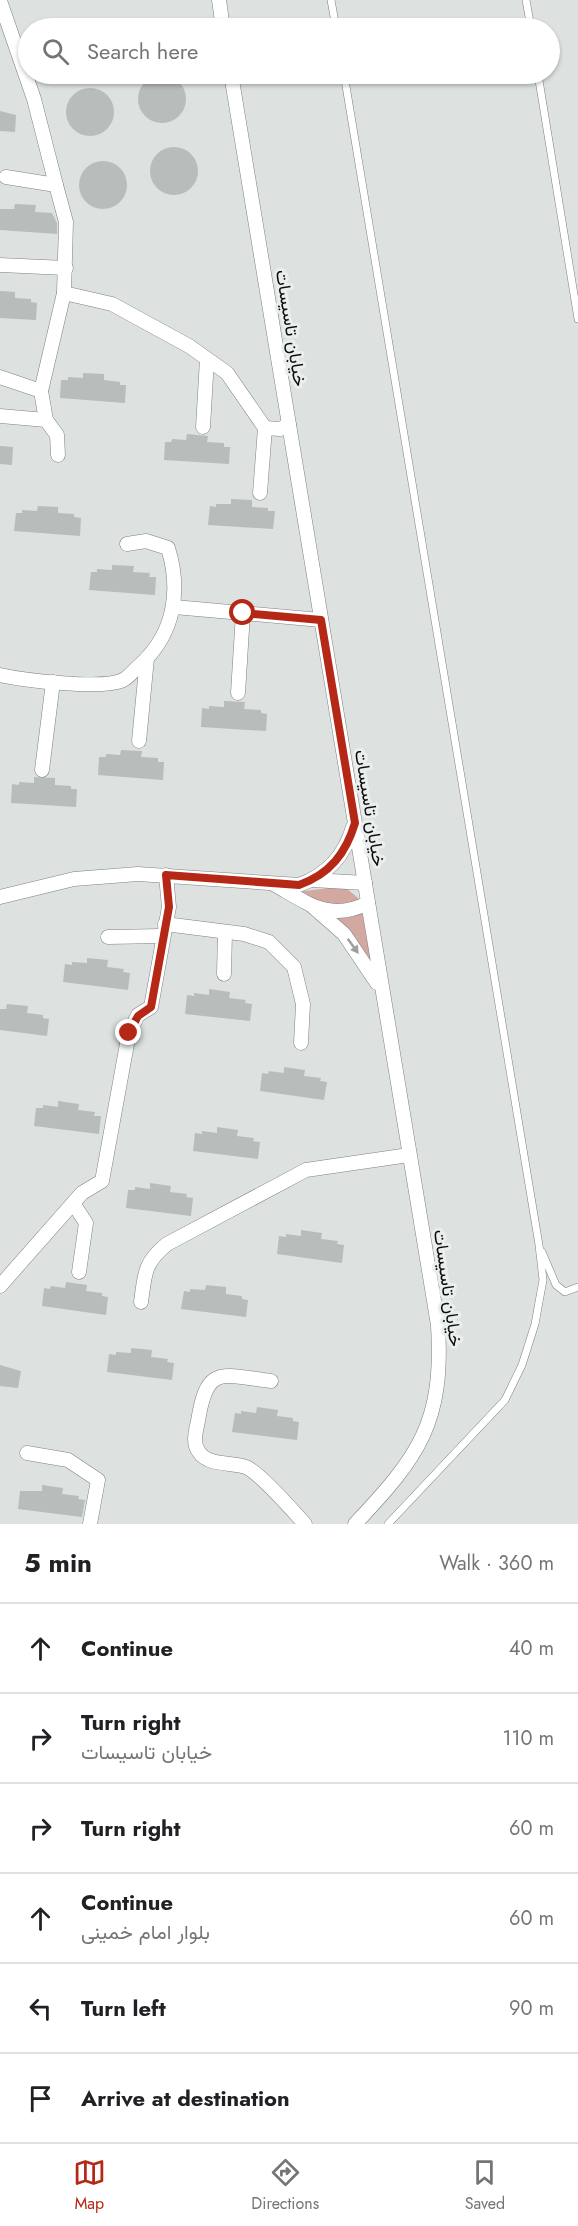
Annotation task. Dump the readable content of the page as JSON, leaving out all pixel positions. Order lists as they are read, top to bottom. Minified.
{"streets":{"street":["خیابان تاسیسات"]},"page":{"search":"Search here","heading":["5 min","Walk · 360 m"],"list":[["Continue","40 m"],["Turn right","خیابان تاسیسات","110 m"],["Turn right","60 m"],["Continue","بلوار امام خمینی","60 m"],["Turn left","90 m"],"Arrive at destination"],"nav":["Map","Directions","Saved"]}}
